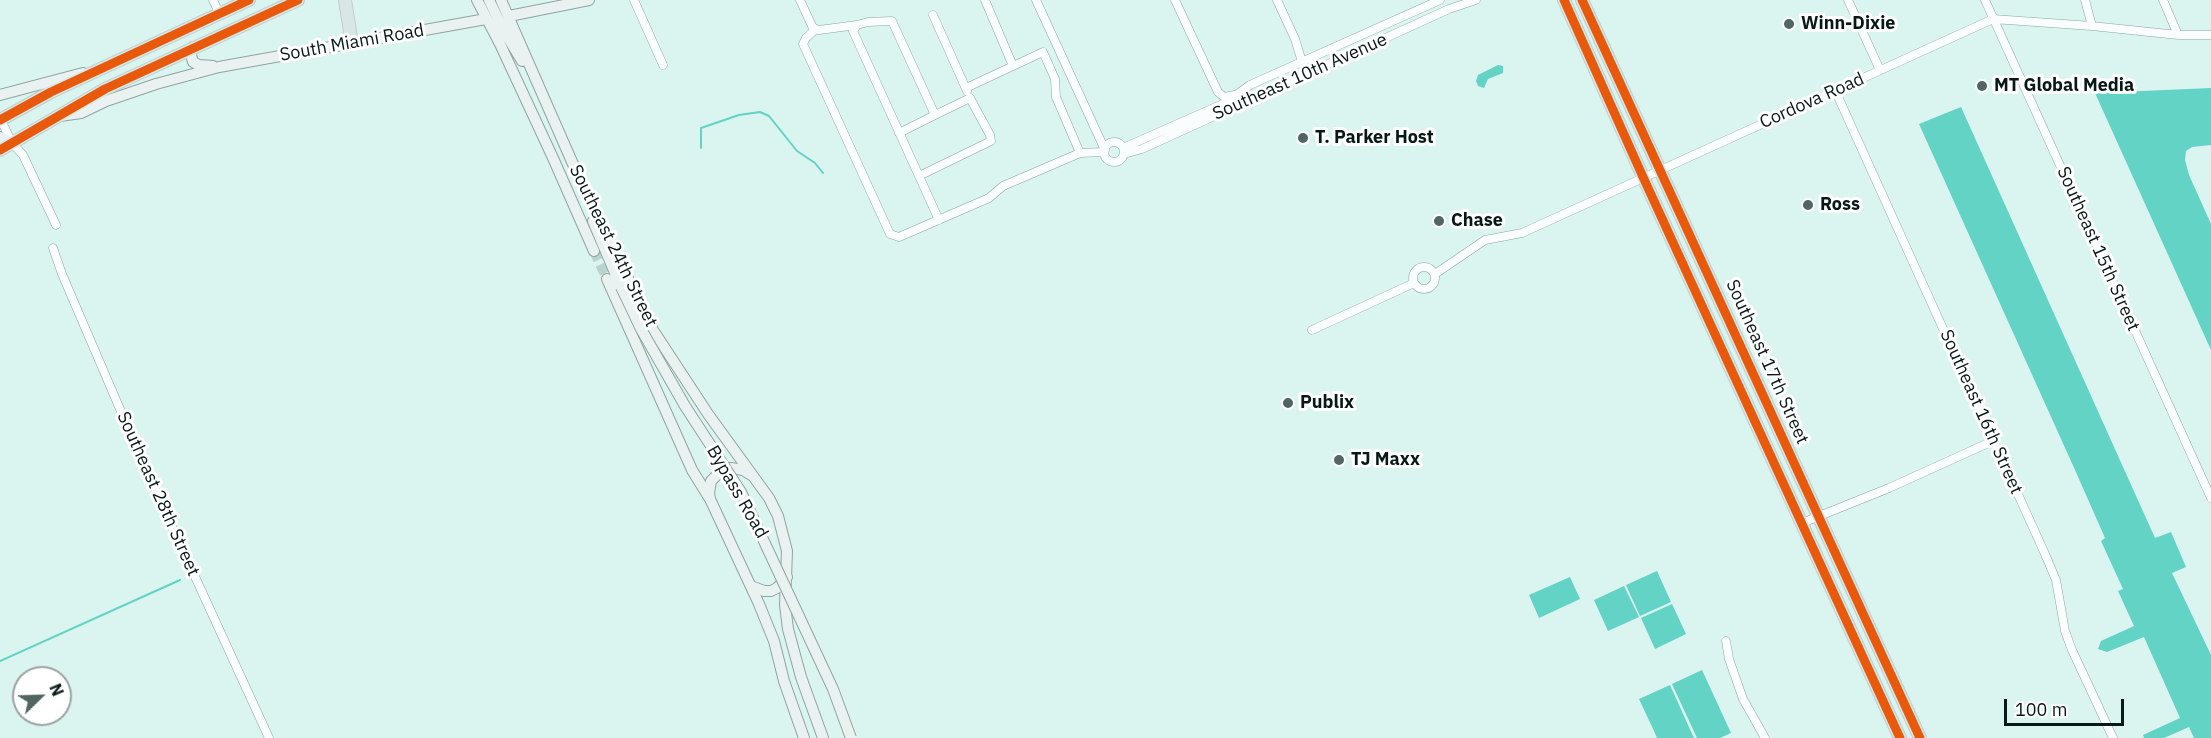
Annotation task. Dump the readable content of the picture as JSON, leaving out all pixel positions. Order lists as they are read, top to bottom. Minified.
{"streets":{"main road":["Southeast 17th Street"],"street":["South Miami Road","Southeast 10th Avenue","Cordova Road","Southeast 24th Street","Southeast 15th Street","Southeast 16th Street","Bypass Road","Southeast 28th Street"]},"crossings":[["South Miami Road","Southeast 24th Street"],["Cordova Road","Southeast 15th Street"],["Cordova Road","Southeast 17th Street"],["Cordova Road","Southeast 16th Street"],["Southeast 24th Street","Bypass Road"]],"places":["Winn-Dixie","MT Global Media","T. Parker Host","Ross","Chase","Publix","TJ Maxx"],"scale_bar":"100 m","north":"top right"}
